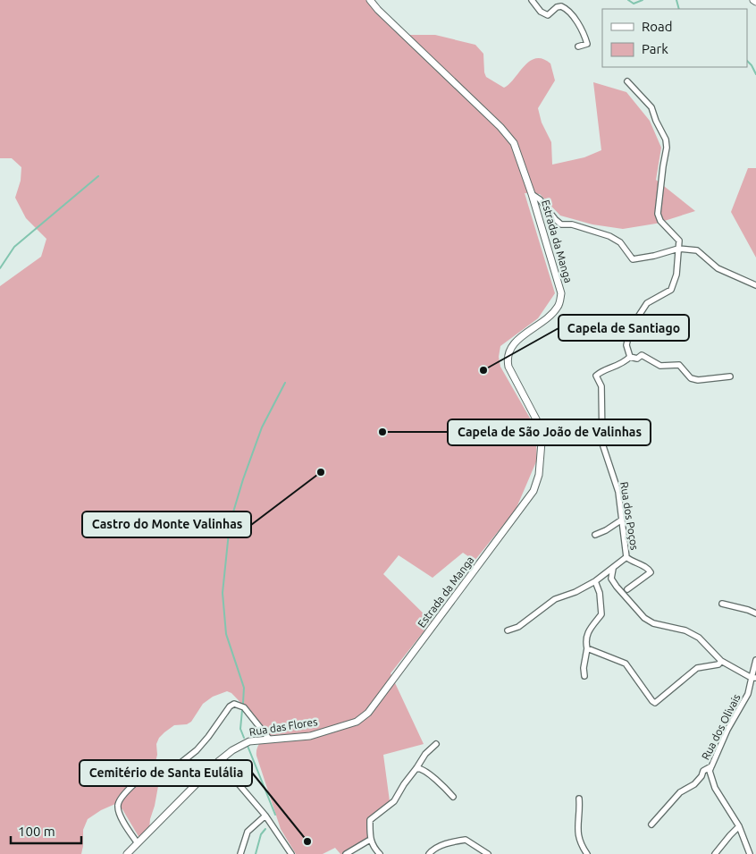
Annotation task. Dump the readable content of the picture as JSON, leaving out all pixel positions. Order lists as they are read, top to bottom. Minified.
{"streets":{"street":["Estrada da Manga","Rua dos Poços","Rua das Flores","Rua dos Olivais"]},"crossings":[["Estrada da Manga","Rua das Flores"]],"places":["Capela de Santiago","Capela de São João de Valinhas","Castro do Monte Valinhas","Cemitério de Santa Eulália"],"legend":["Road","Park"],"scale_bar":"100 m"}
